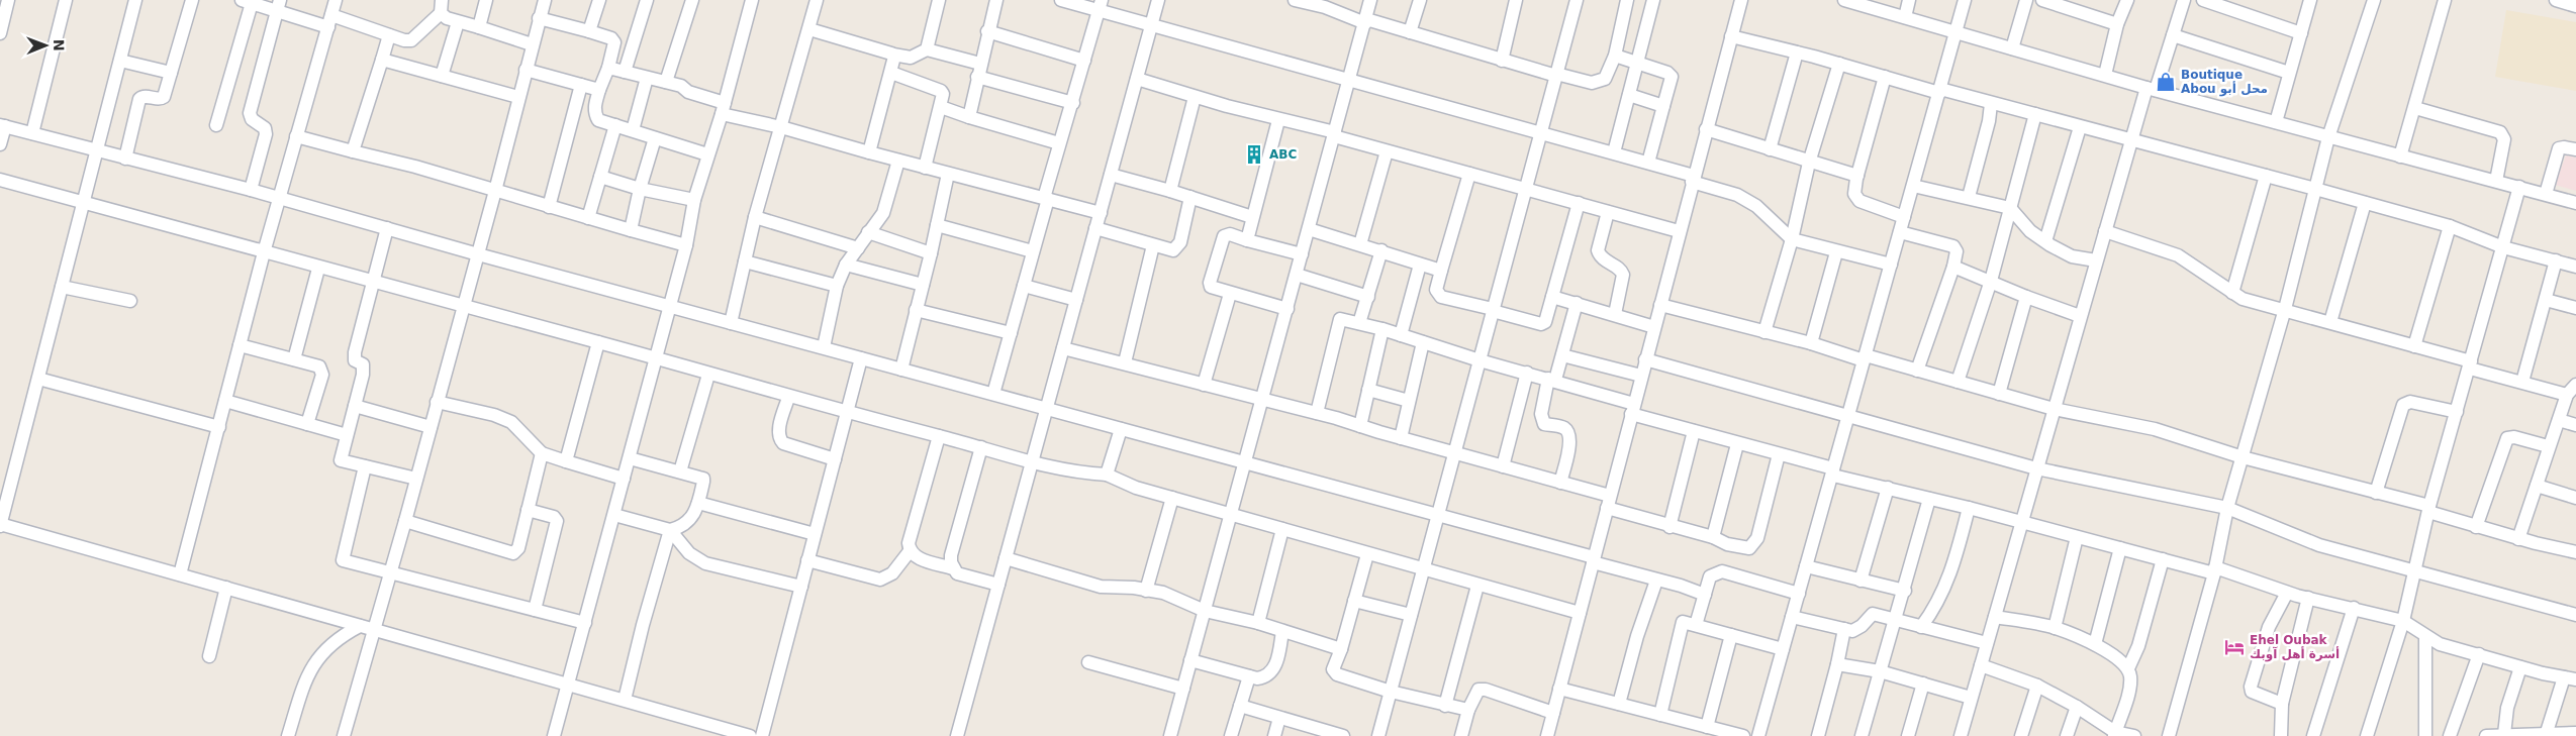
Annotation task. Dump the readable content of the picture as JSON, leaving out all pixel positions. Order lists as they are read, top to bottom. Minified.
{"places":{"shop":["Boutique Abou محل أبو"],"building":["ABC"],"hotel":["Ehel Oubak أسرة أهل آوبك"]},"north":"right"}
